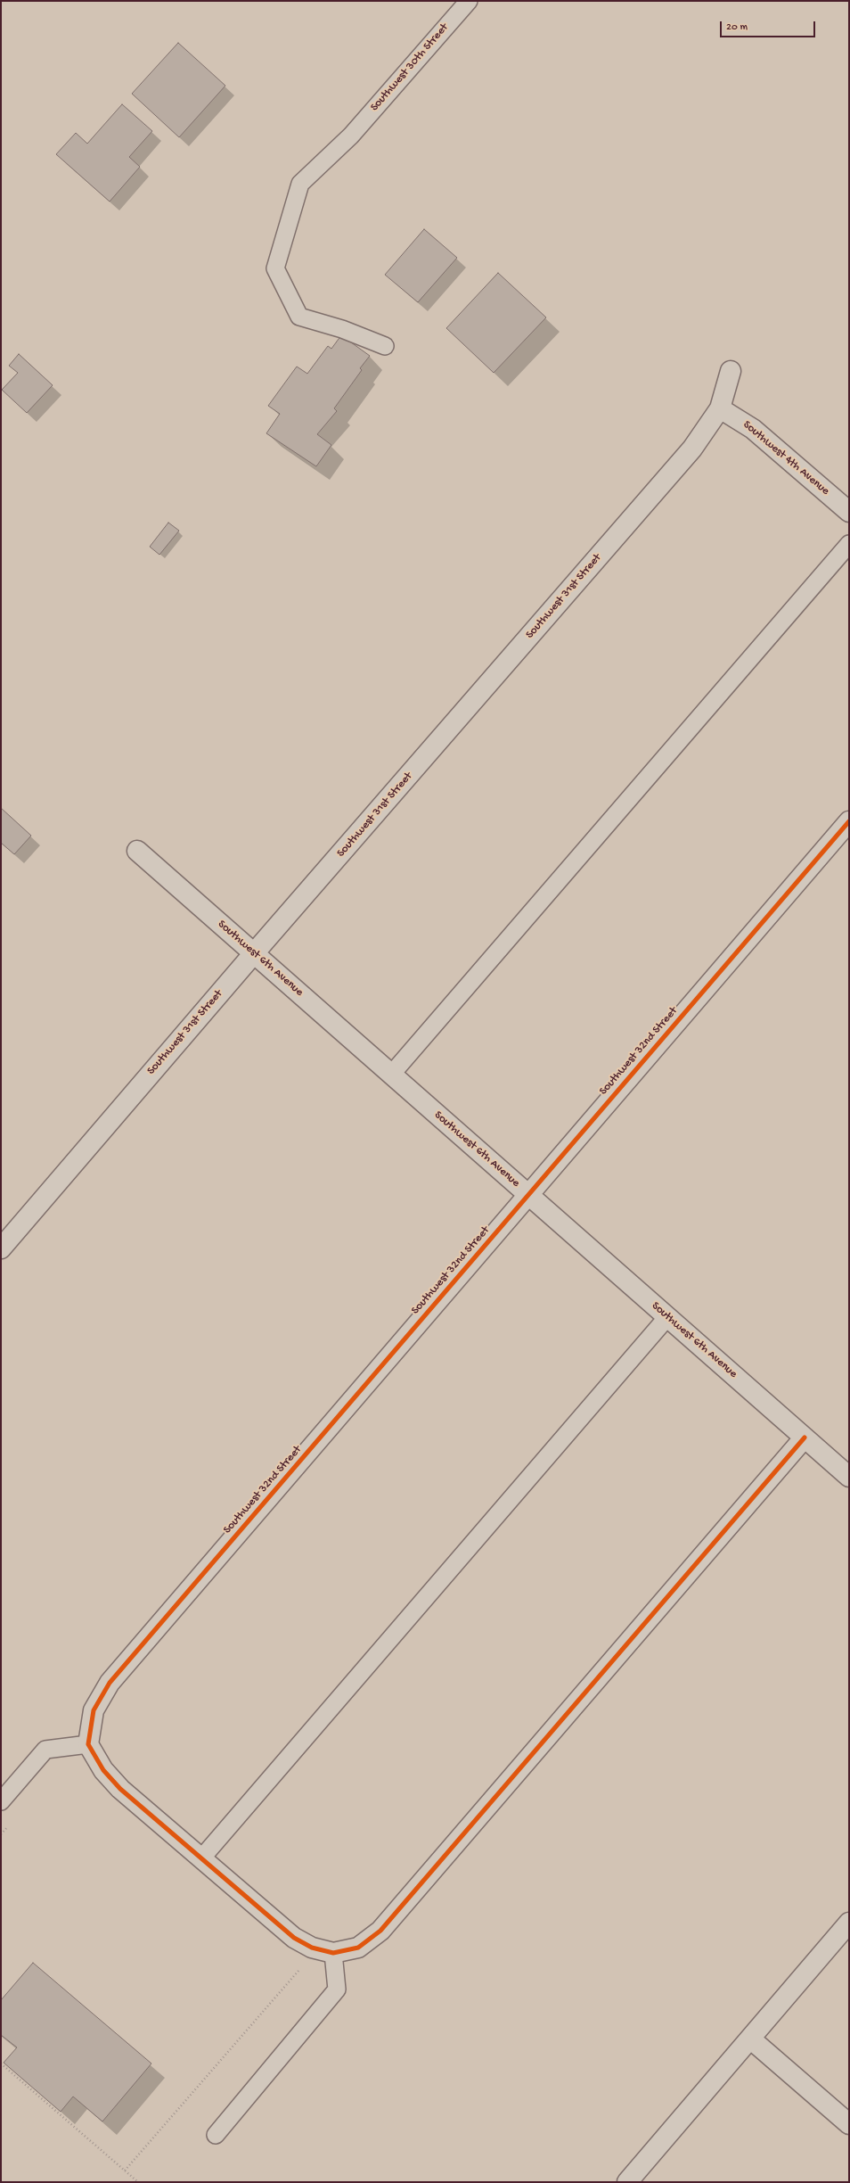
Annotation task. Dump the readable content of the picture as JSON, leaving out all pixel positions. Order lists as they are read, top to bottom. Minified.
{"streets":{"street":["Southwest 4th Avenue","Southwest 31st Street","Southwest 6th Avenue","Southwest 32nd Street"],"lane":["Southwest 30th Street"]},"crossings":[["Southwest 4th Avenue","Southwest 31st Street"],["Southwest 31st Street","Southwest 6th Avenue"],["Southwest 6th Avenue","Southwest 32nd Street"]],"scale_bar":"20 m"}
